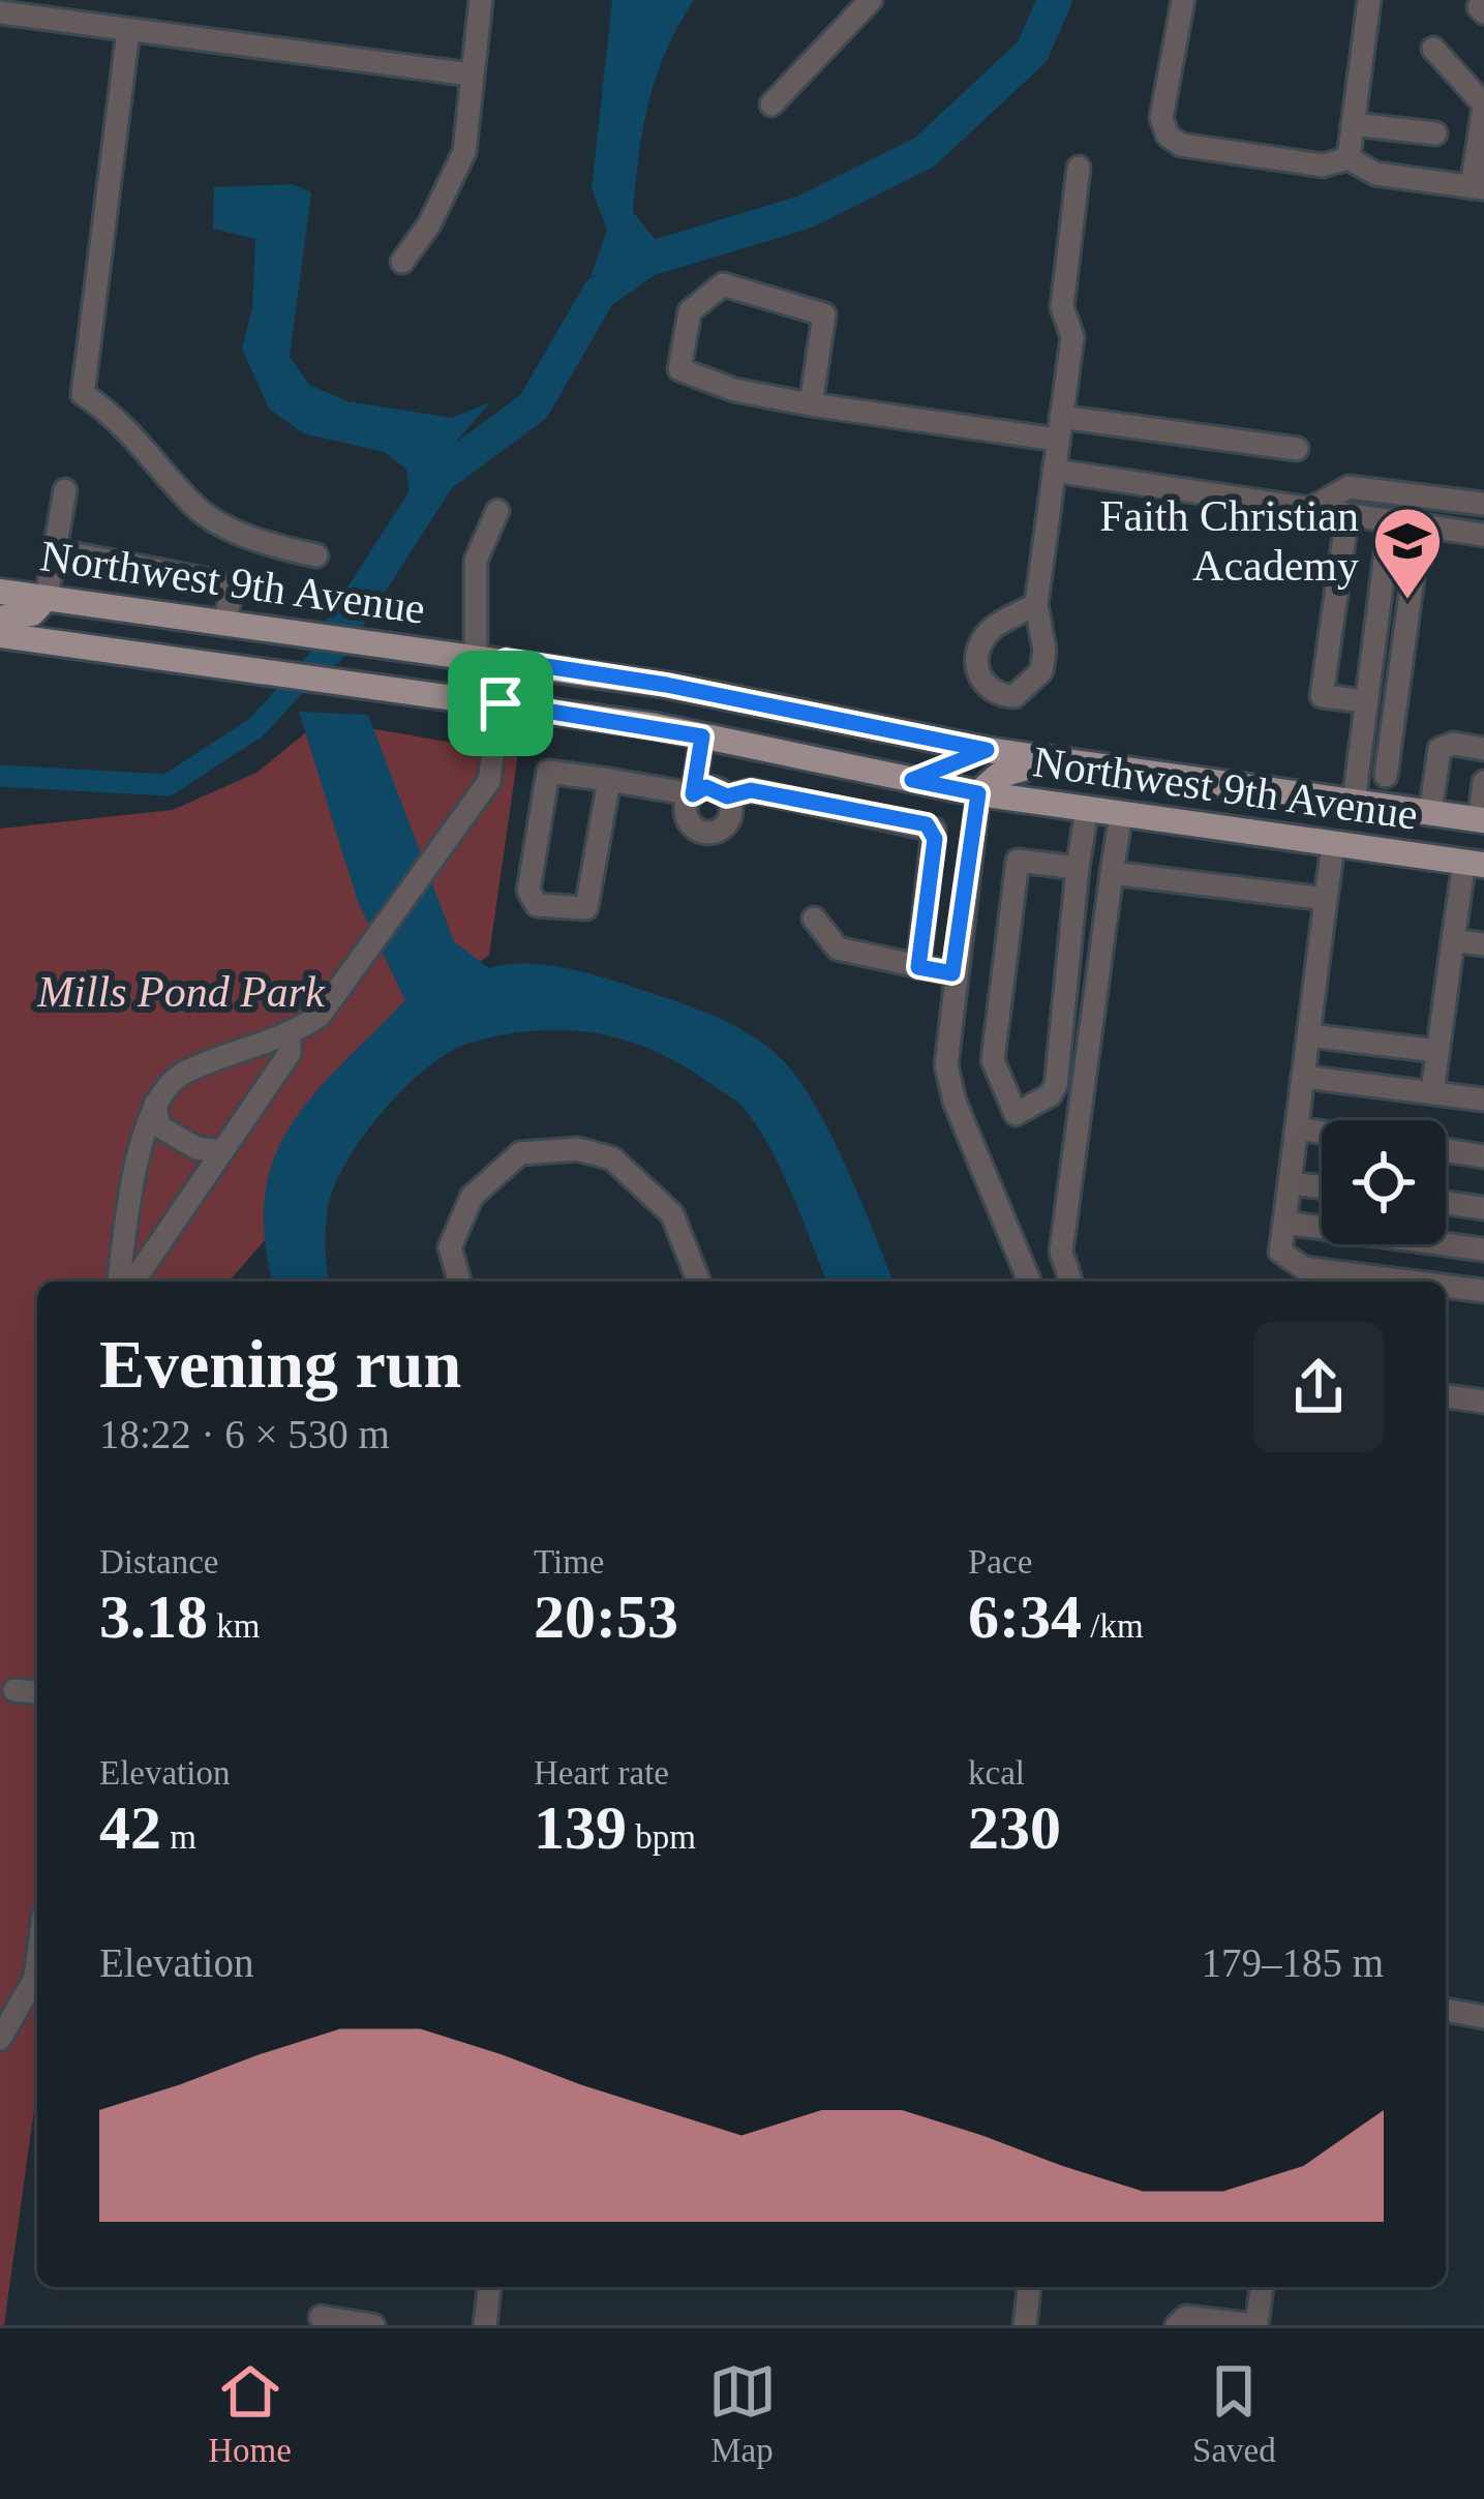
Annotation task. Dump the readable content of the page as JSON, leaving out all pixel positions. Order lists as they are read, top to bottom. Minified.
{"streets":{"main road":["Northwest 9th Avenue"]},"parks":["Mills Pond Park"],"places":{"school or university":["Faith Christian Academy"]},"page":{"heading":["Evening run","18:22 · 6 × 530 m"],"stats":[["Distance","3.18 km"],["Time","20:53"],["Pace","6:34 /km"],["Elevation","42 m"],["Heart rate","139 bpm"],["kcal","230"]],"chart":["Elevation","179–185 m"],"tabs":["Home","Map","Saved"]}}
